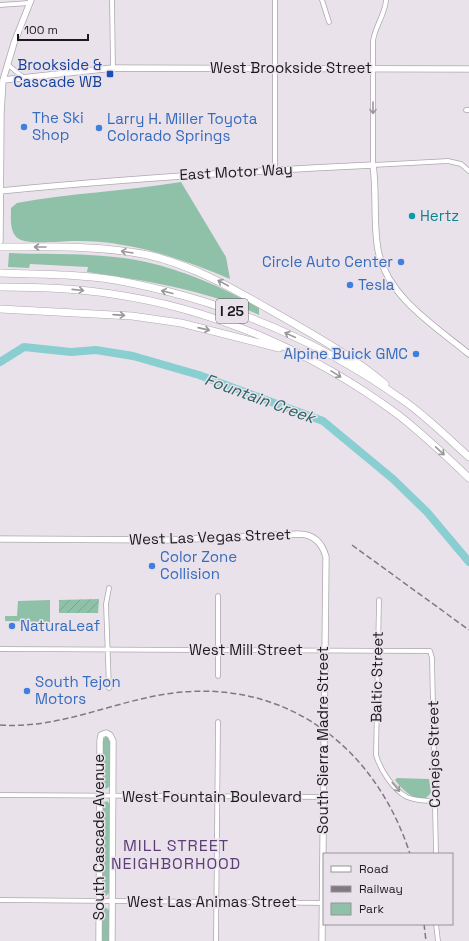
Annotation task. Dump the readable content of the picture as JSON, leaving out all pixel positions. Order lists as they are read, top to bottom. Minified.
{"streets":{"highway":["I 25"],"street":["West Brookside Street","East Motor Way","West Las Vegas Street","West Mill Street","Baltic Street","South Sierra Madre Street","Conejos Street","West Fountain Boulevard","South Cascade Avenue","West Las Animas Street"]},"crossings":[["West Las Vegas Street","South Sierra Madre Street"],["West Mill Street","Baltic Street"],["West Mill Street","South Sierra Madre Street"],["West Mill Street","Conejos Street"],["Baltic Street","Conejos Street"],["South Sierra Madre Street","West Fountain Boulevard"],["South Sierra Madre Street","West Las Animas Street"],["West Fountain Boulevard","South Cascade Avenue"],["South Cascade Avenue","West Las Animas Street"]],"one_way":["Baltic Street"],"districts":["MILL STREET NEIGHBORHOOD"],"water":["Fountain Creek"],"places":{"transit":["Brookside & Cascade WB"],"other":["The Ski Shop","Larry H. Miller Toyota Colorado Springs","Hertz","Circle Auto Center","Tesla","Alpine Buick GMC","Color Zone Collision","NaturaLeaf","South Tejon Motors"]},"legend":["Road","Railway","Park"],"scale_bar":"100 m"}
